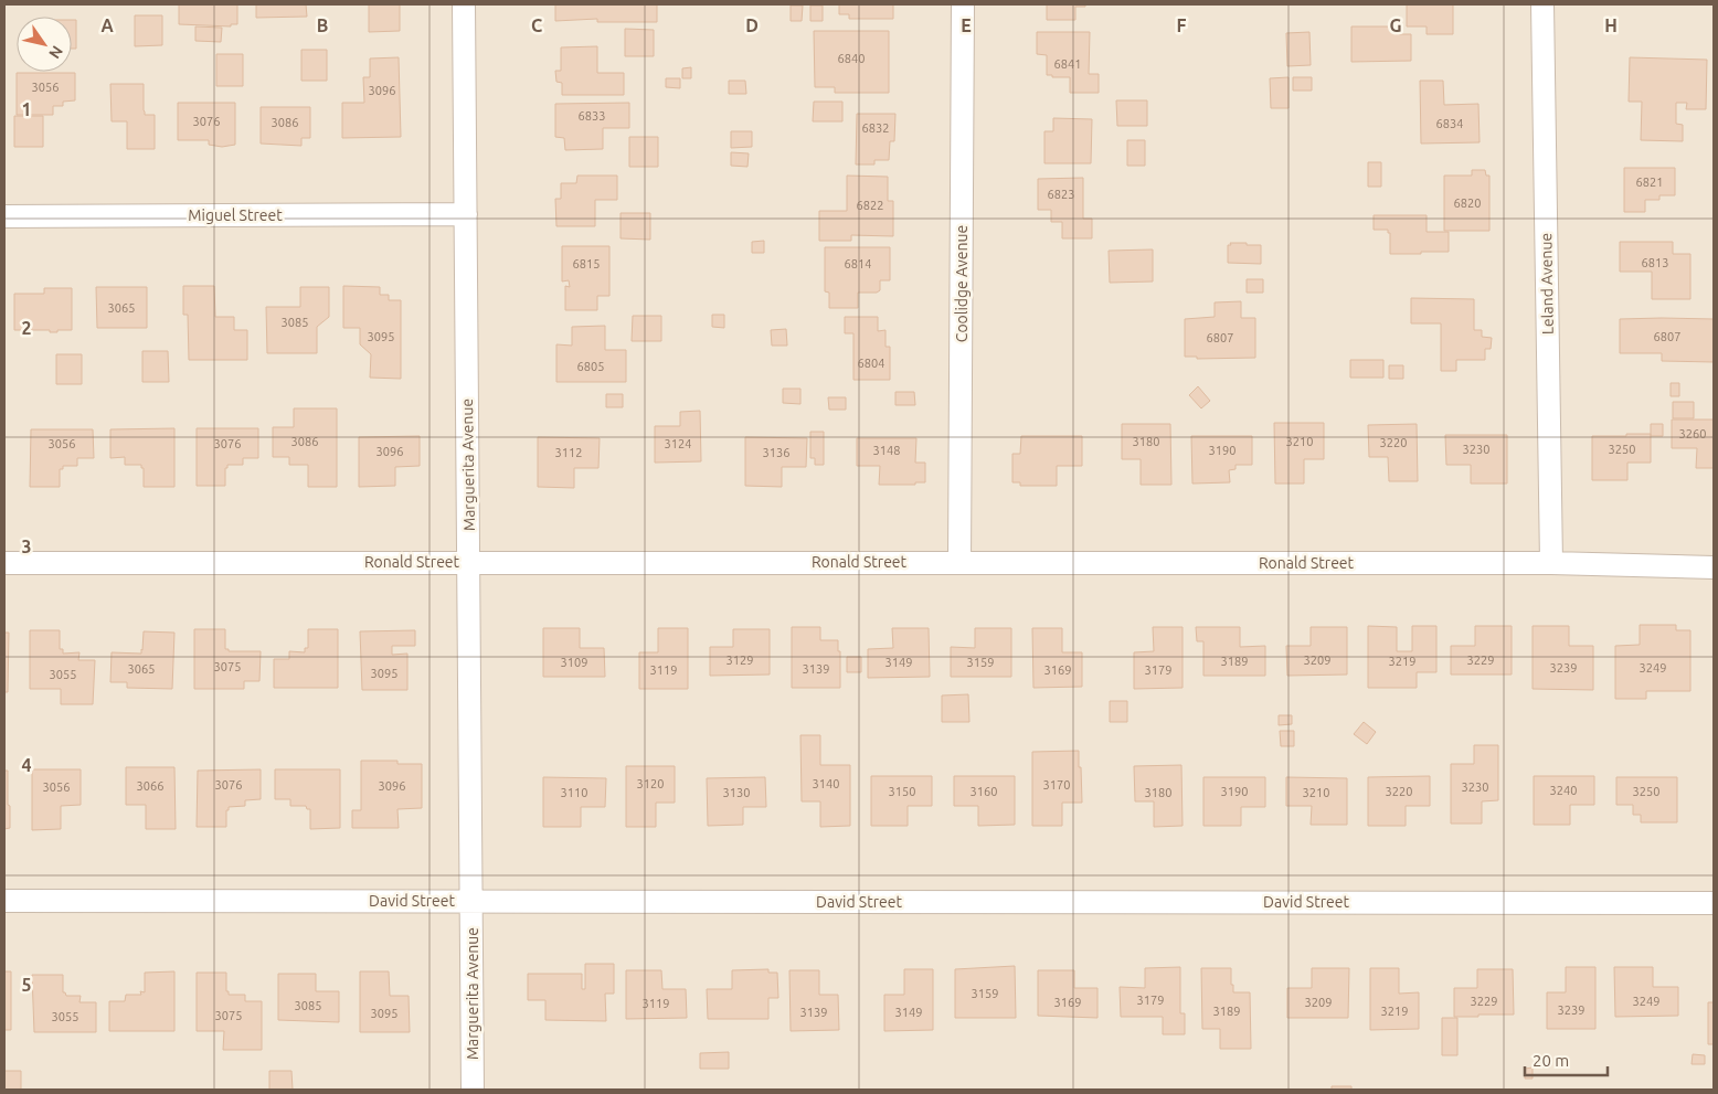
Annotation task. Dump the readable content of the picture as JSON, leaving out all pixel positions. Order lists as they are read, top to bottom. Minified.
{"streets":{"street":["Miguel Street","Coolidge Avenue","Leland Avenue","Marguerita Avenue","Ronald Street","David Street"]},"crossings":[["Miguel Street","Marguerita Avenue"],["Coolidge Avenue","Ronald Street"],["Leland Avenue","Ronald Street"],["Marguerita Avenue","Ronald Street"],["Marguerita Avenue","David Street"]],"house_numbers":["6840","6841","3056","3096","6833","3076","3086","6834","6832","6821","6823","6820","6822","6813","6815","6814","3065","3085","3095","6807","6807","6804","6805","3260","3086","3180","3210","3220","3056","3076","3124","3230","3250","3148","3190","3096","3112","3136","3129","3209","3229","3189","3219","3109","3149","3159","3075","3239","3249","3065","3139","3119","3169","3179","3095","3055","3120","3140","3076","3170","3066","3096","3056","3230","3240","3150","3160","3190","3220","3250","3110","3130","3180","3210","3159","3179","3229","3249","3169","3209","3119","3085","3239","3189","3219","3139","3149","3095","3075","3055"],"scale_bar":"20 m","north":"bottom right","grid":{"columns":["A","B","C","D","E","F","G","H"],"rows":["1","2","3","4","5"]}}
